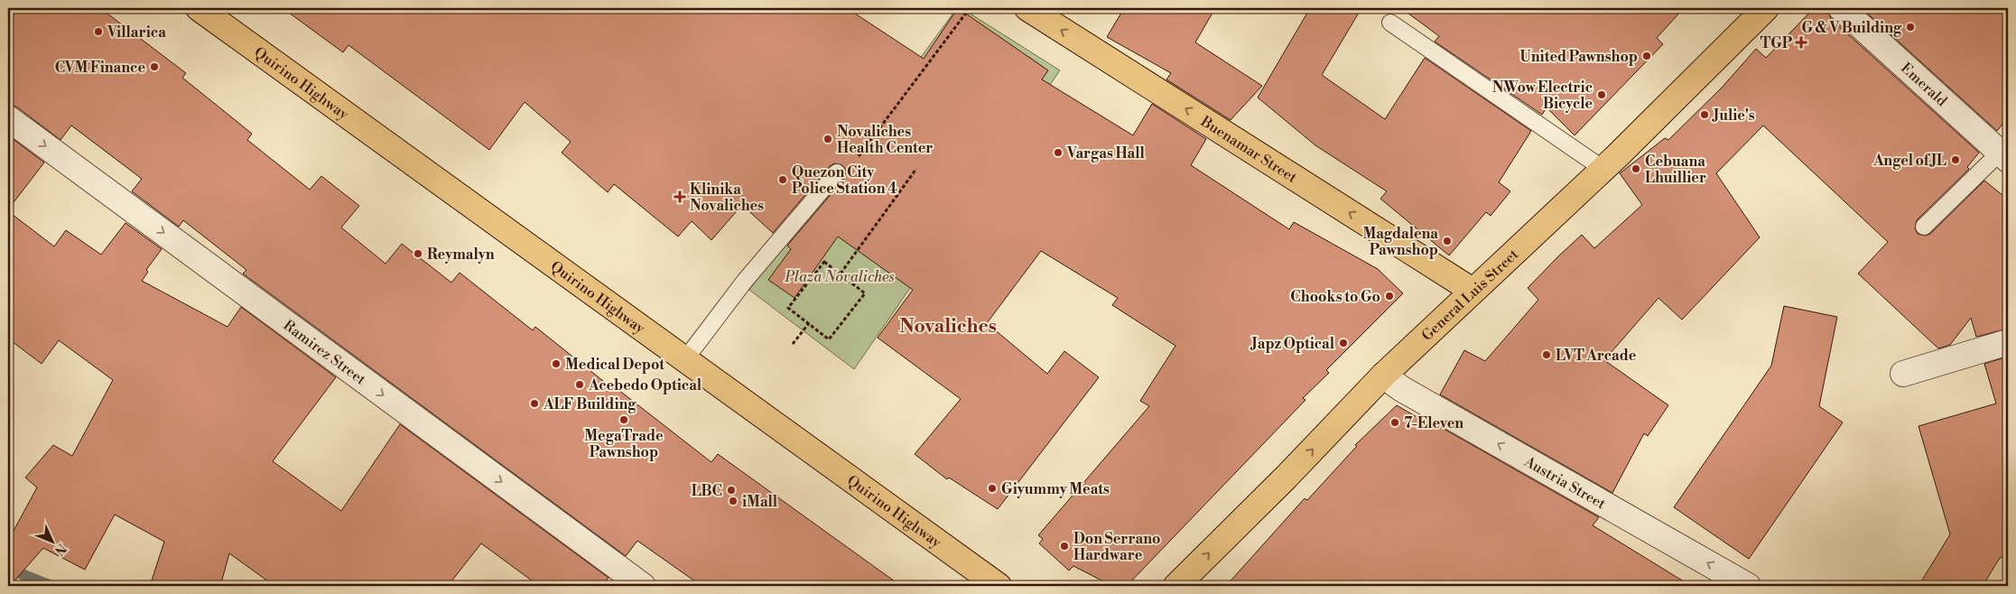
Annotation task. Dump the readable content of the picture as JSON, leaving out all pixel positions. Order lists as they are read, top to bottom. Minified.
{"streets":{"main road":["Quirino Highway","Buenamar Street","General Luis Street"],"street":["Emerald","Ramirez Street","Austria Street"]},"crossings":[["Buenamar Street","General Luis Street"],["General Luis Street","Austria Street"]],"one_way":["Buenamar Street","General Luis Street","Ramirez Street","Austria Street"],"districts":["Novaliches"],"parks":["Plaza Novaliches"],"places":{"other":["G & V Building","Villarica","United Pawnshop","CVM Finance","NWow Electric Bicycle","Julie's","Novaliches Health Center","Vargas Hall","Angel of JL","Cebuana Lhuillier","Quezon City Police Station 4","Magdalena Pawnshop","Reymalyn","Chooks to Go","Japz Optical","LVT Arcade","Medical Depot","Acebedo Optical","ALF Building","MegaTrade Pawnshop","7-Eleven","Giyummy Meats","LBC","iMall","Don Serrano Hardware"],"health":["TGP","Klinika Novaliches"]},"north":"bottom right"}
